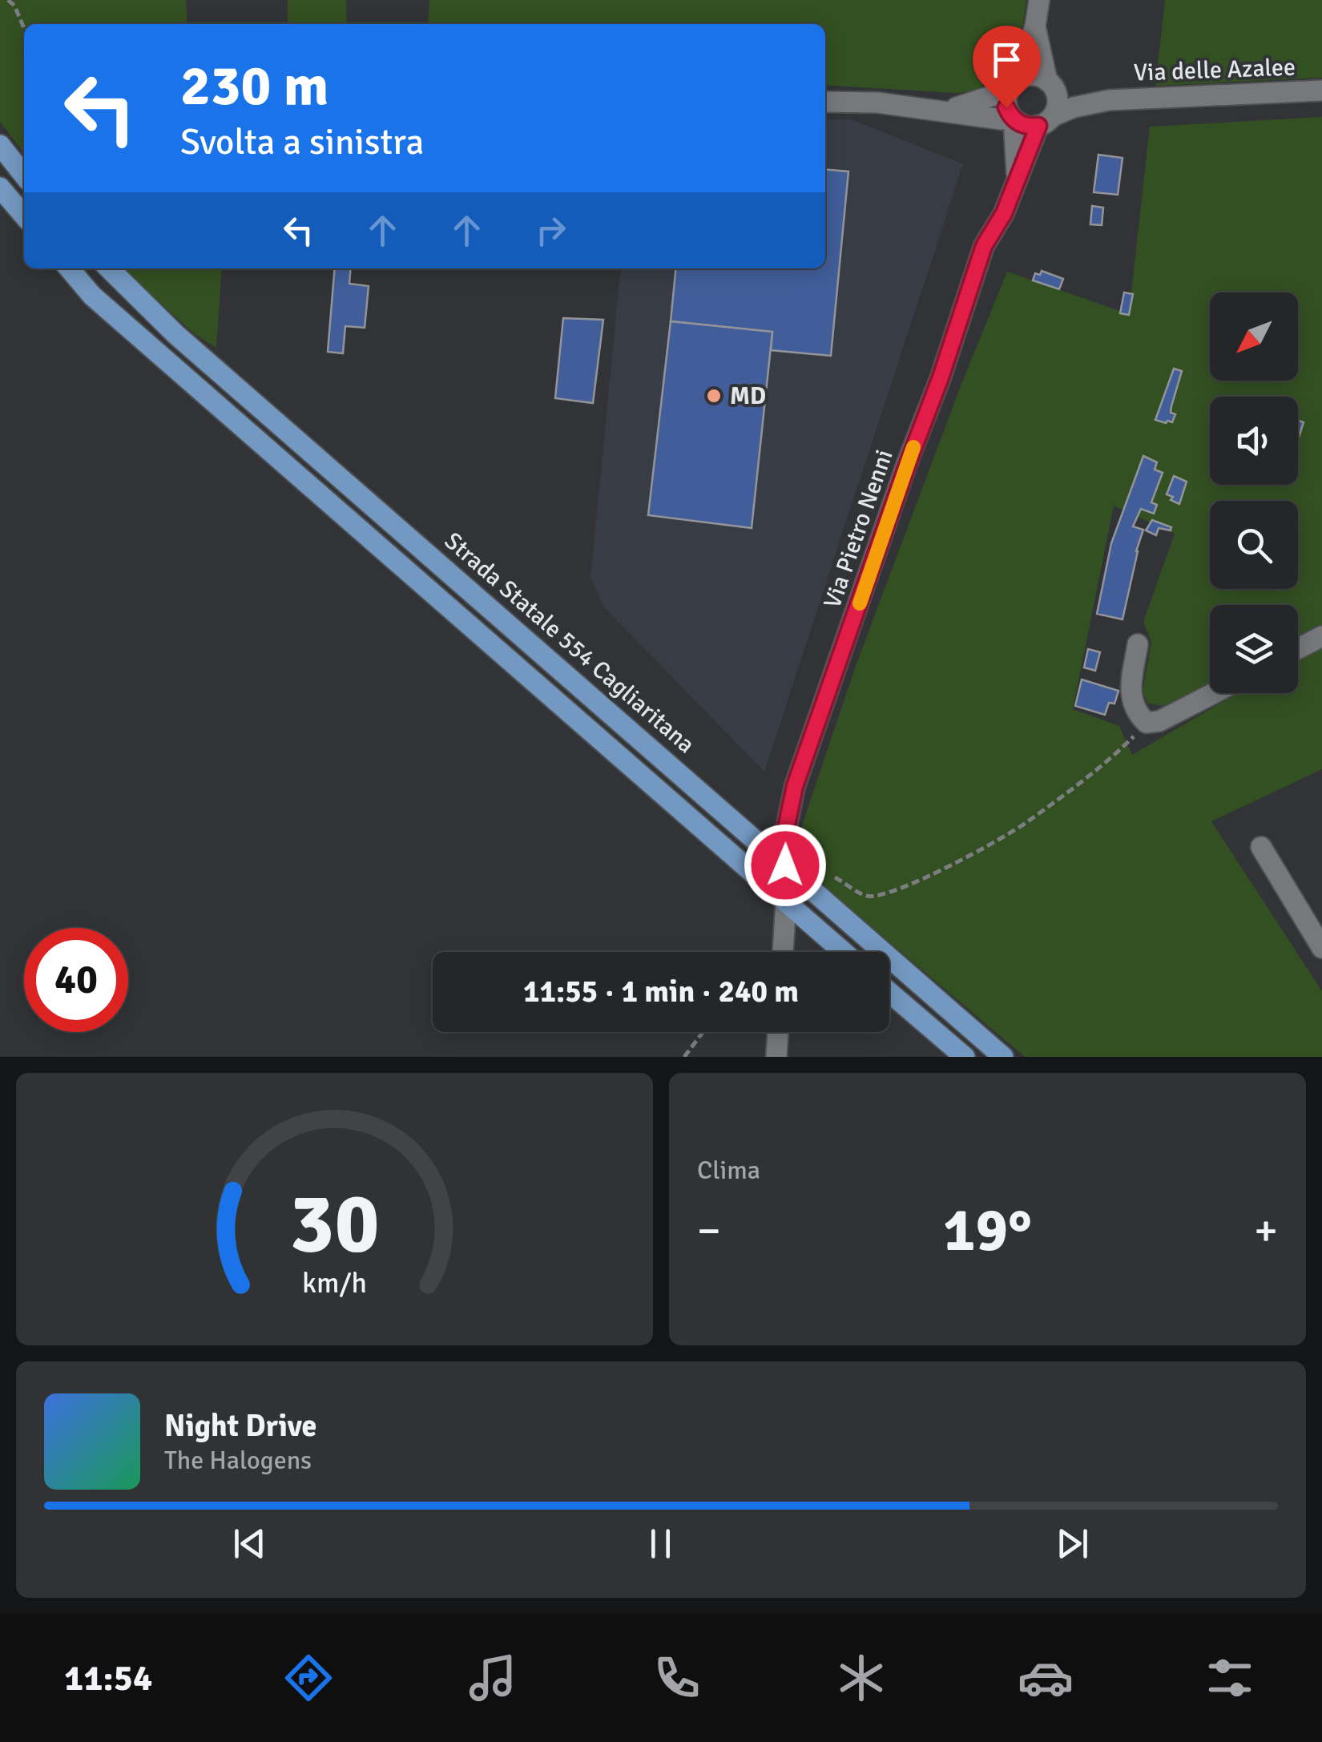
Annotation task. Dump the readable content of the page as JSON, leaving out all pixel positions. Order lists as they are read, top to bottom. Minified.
{"streets":{"main road":["Strada Statale 554 Cagliaritana"],"street":["Via delle Azalee","Via Pietro Nenni"]},"crossings":[["Via delle Azalee","Via Pietro Nenni"],["Via Pietro Nenni","Strada Statale 554 Cagliaritana"]],"places":["MD"],"north":"bottom left","page":{"turn":["230 m","Svolta a sinistra"],"limit":"40","trip":"11:55 · 1 min · 240 m","tile":"Clima","heat":["−","19°","+"],"song":["Night Drive","The Halogens"],"tabs":"11:54","gauge":["30","km/h"]}}
